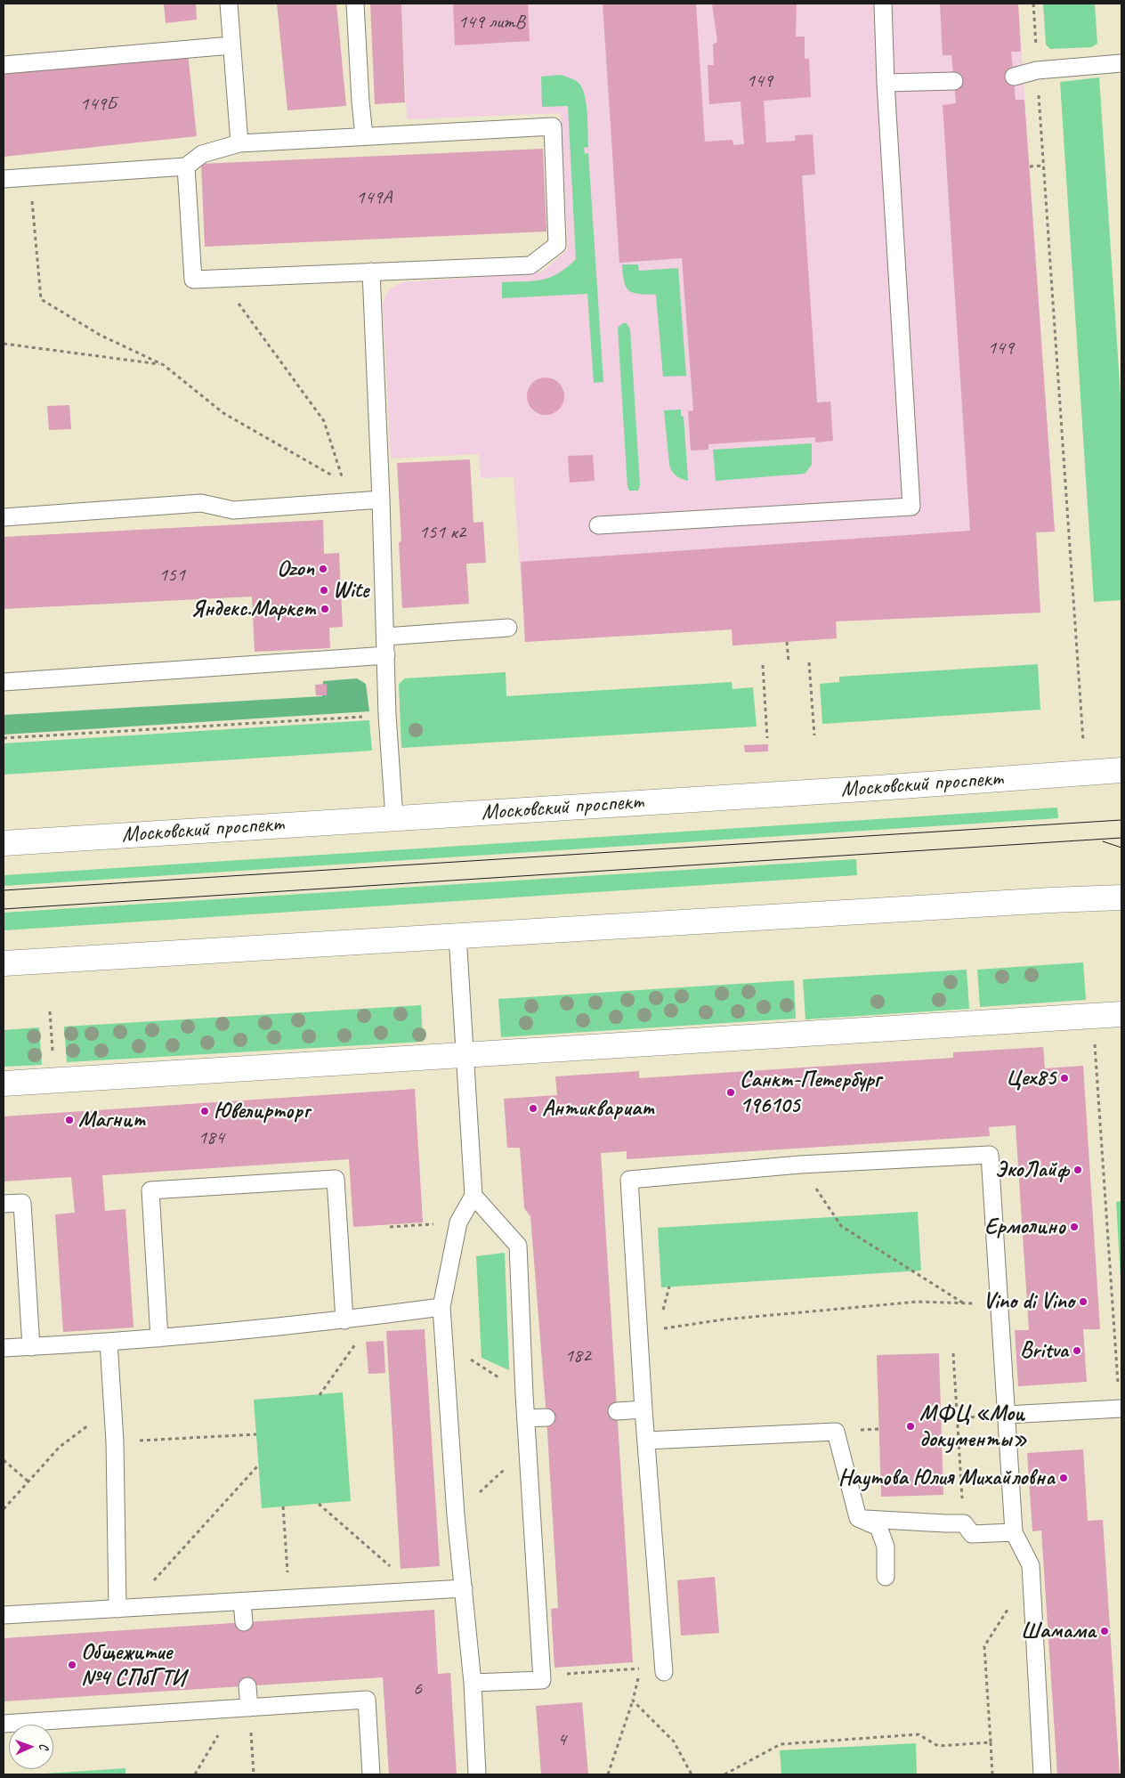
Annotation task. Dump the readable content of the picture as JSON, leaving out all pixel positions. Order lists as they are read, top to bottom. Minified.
{"streets":{"main road":["Московский проспект"]},"places":["Ozon","Wite","Яндекс.Маркет","Цех85","Санкт-Петербург 196105","Антиквариат","Ювелирторг","Магнит","ЭкоЛайф","Ермолино","Vino di Vino","Britva","МФЦ «Мои документы»","Наутова Юлия Михайловна","Шамама","Общежитие №4 СПбГТИ"],"house_numbers":["149 литВ","149","149Б","149А","149","151 к2","151","184","182","6","4"],"north":"right"}
